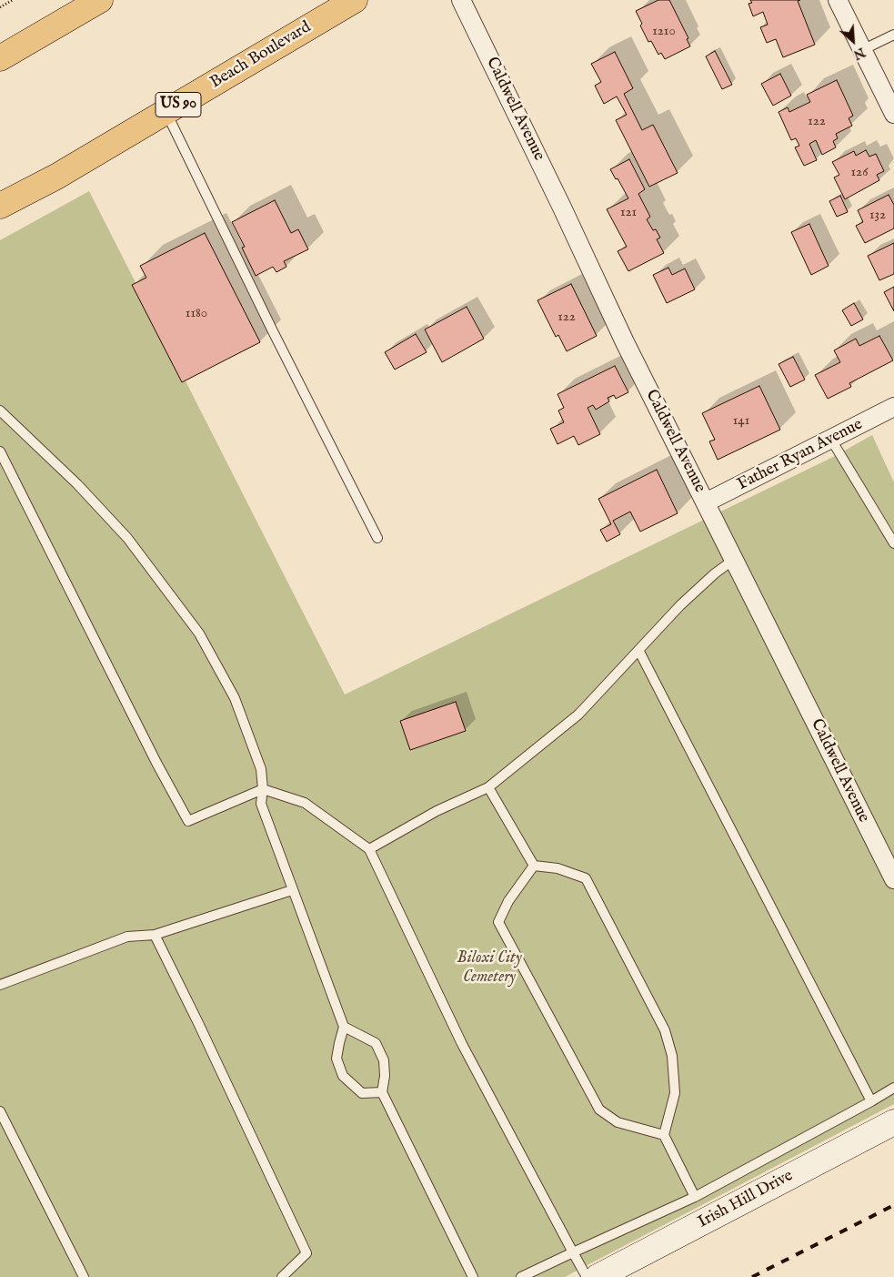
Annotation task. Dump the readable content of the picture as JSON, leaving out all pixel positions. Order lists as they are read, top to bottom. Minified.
{"streets":{"main road":["Beach Boulevard","US 90","Irish Hill Drive"],"street":["Caldwell Avenue","Father Ryan Avenue"]},"crossings":[["Caldwell Avenue","Father Ryan Avenue"]],"parks":["Biloxi City Cemetery"],"house_numbers":["1210","122","126","121","132","1180","122","141"],"north":"bottom right"}
